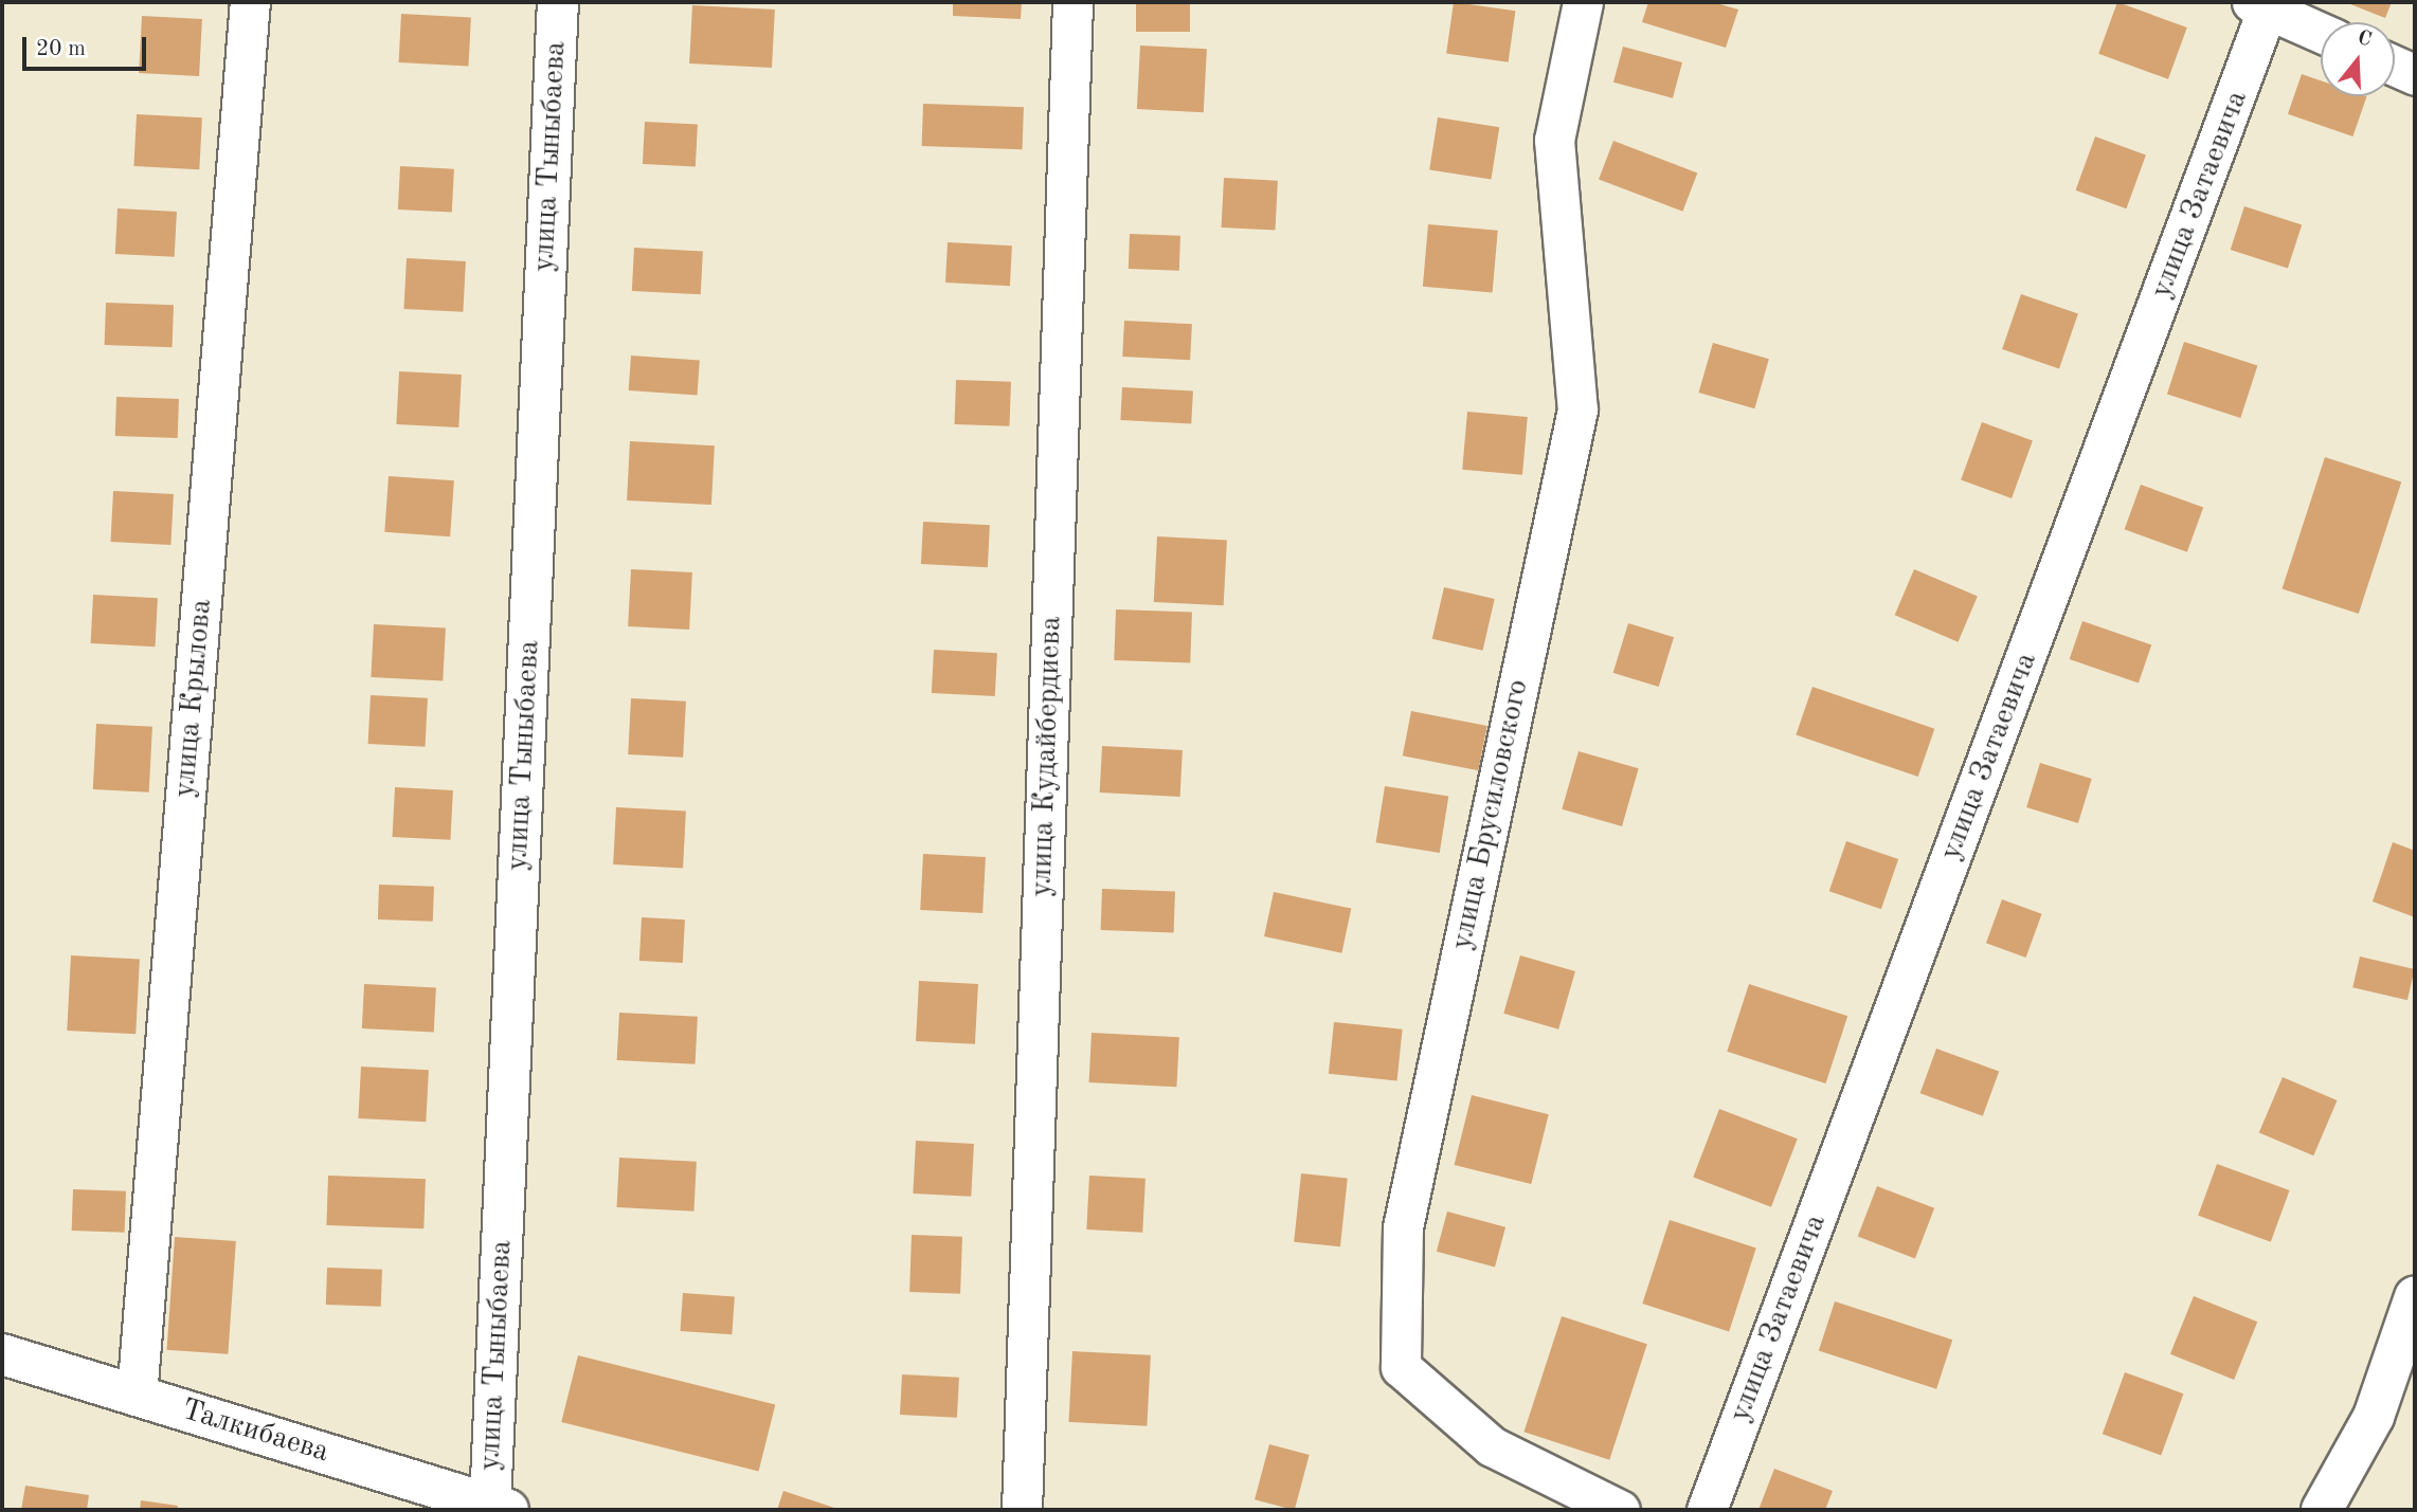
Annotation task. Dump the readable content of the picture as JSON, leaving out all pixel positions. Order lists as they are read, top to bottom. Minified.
{"streets":{"street":["улица Тыныбаева","улица Затаевича","улица Крылова","улица Кудайбердиева","улица Брусиловского","Талкибаева"]},"crossings":[["улица Тыныбаева","Талкибаева"],["улица Крылова","Талкибаева"]],"scale_bar":"20 m","north":"top"}
